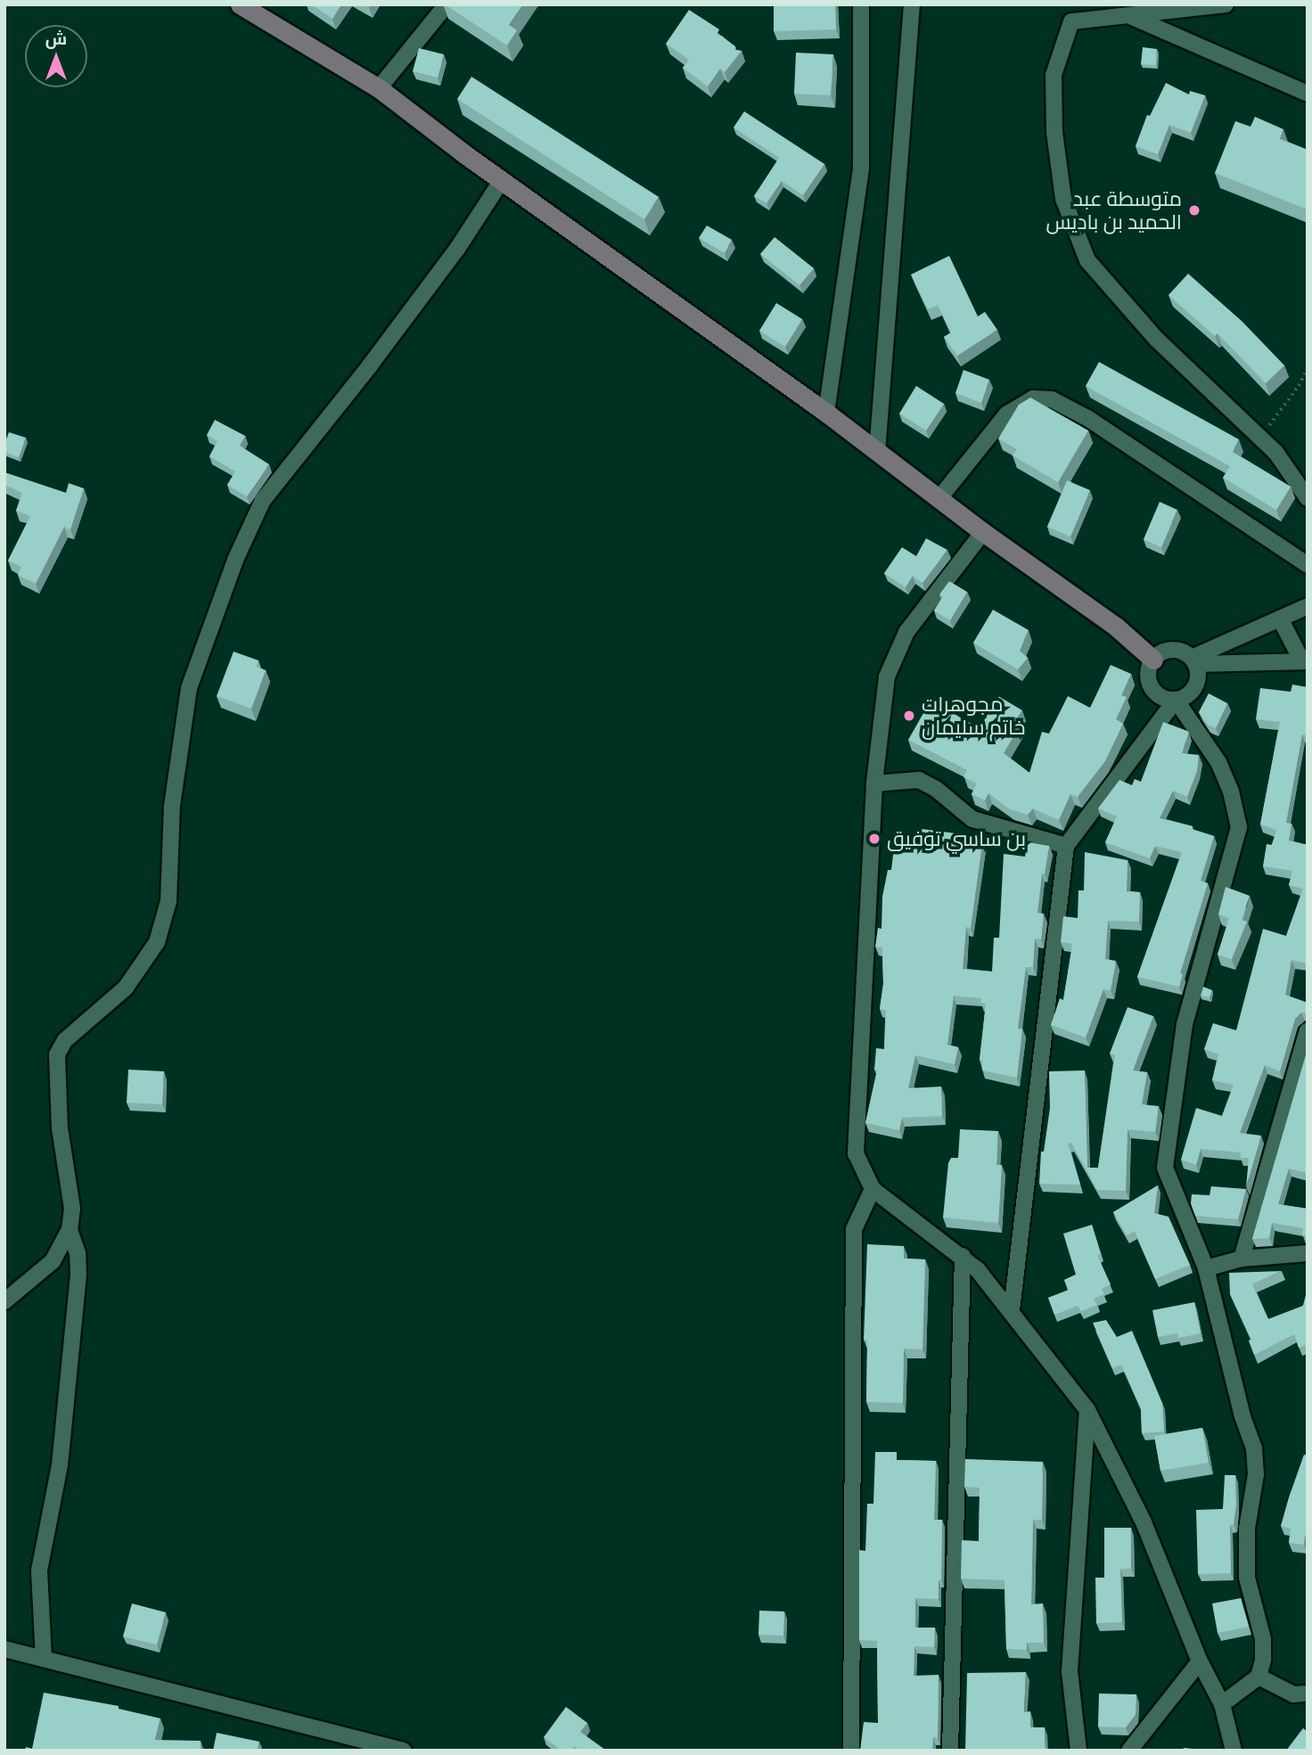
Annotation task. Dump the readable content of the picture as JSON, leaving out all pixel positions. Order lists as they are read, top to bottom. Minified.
{"places":["متوسطة عبد الحميد بن باديس","مجوهرات خاتم سليمان","بن ساسي توفيق"],"north":"top"}
